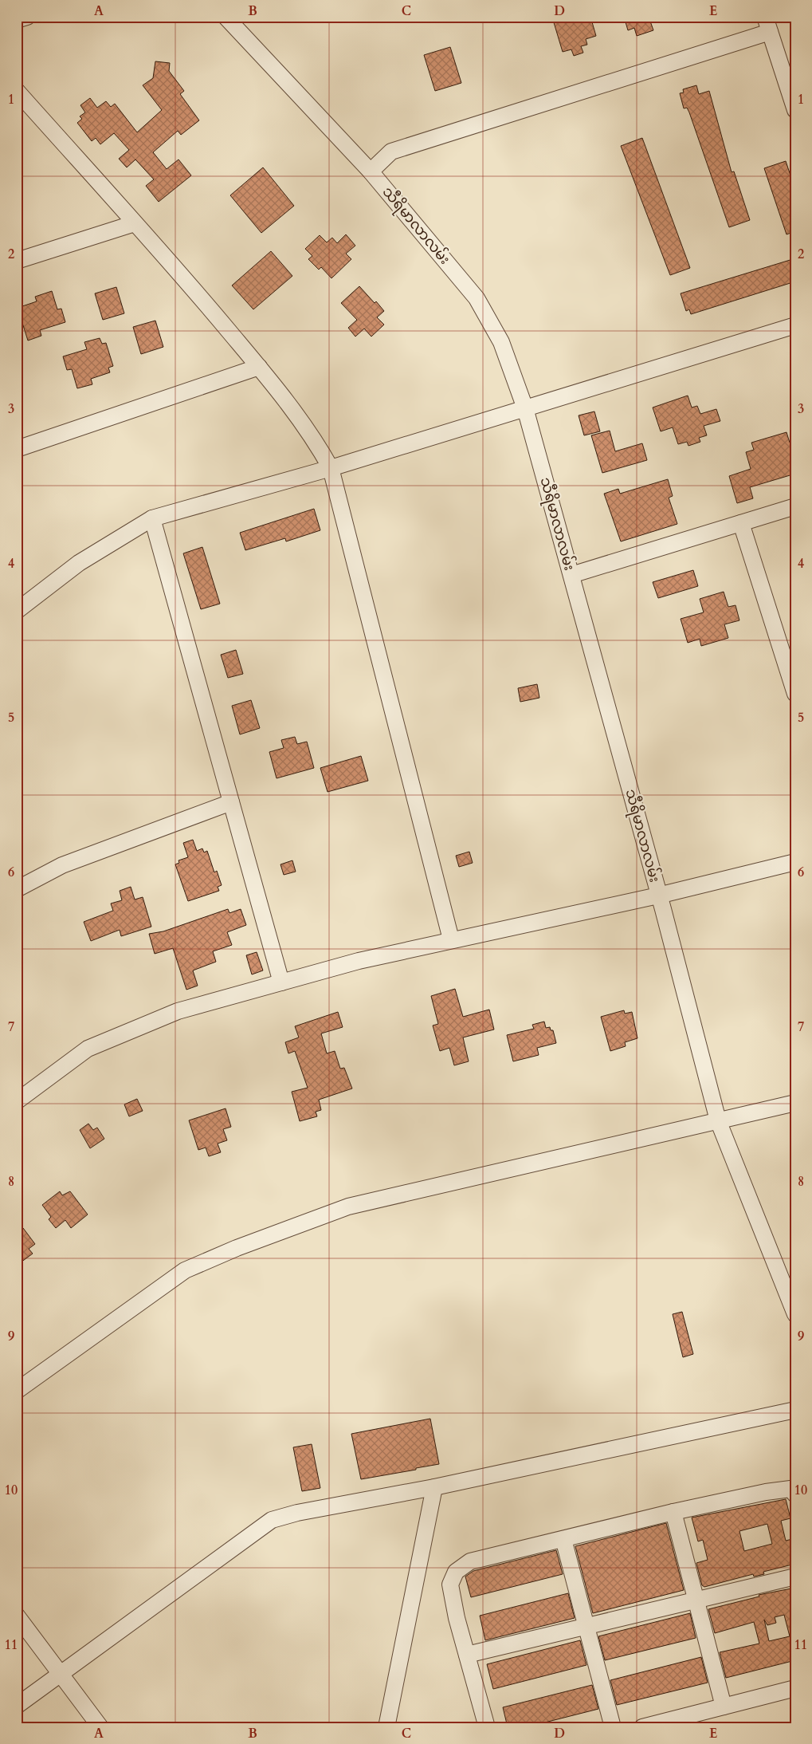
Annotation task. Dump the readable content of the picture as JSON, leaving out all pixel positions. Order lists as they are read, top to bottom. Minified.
{"streets":{"street":["သီရိမာလာလမ်း"]},"grid":{"columns":["A","B","C","D","E"],"rows":["1","2","3","4","5","6","7","8","9","10","11"]}}
